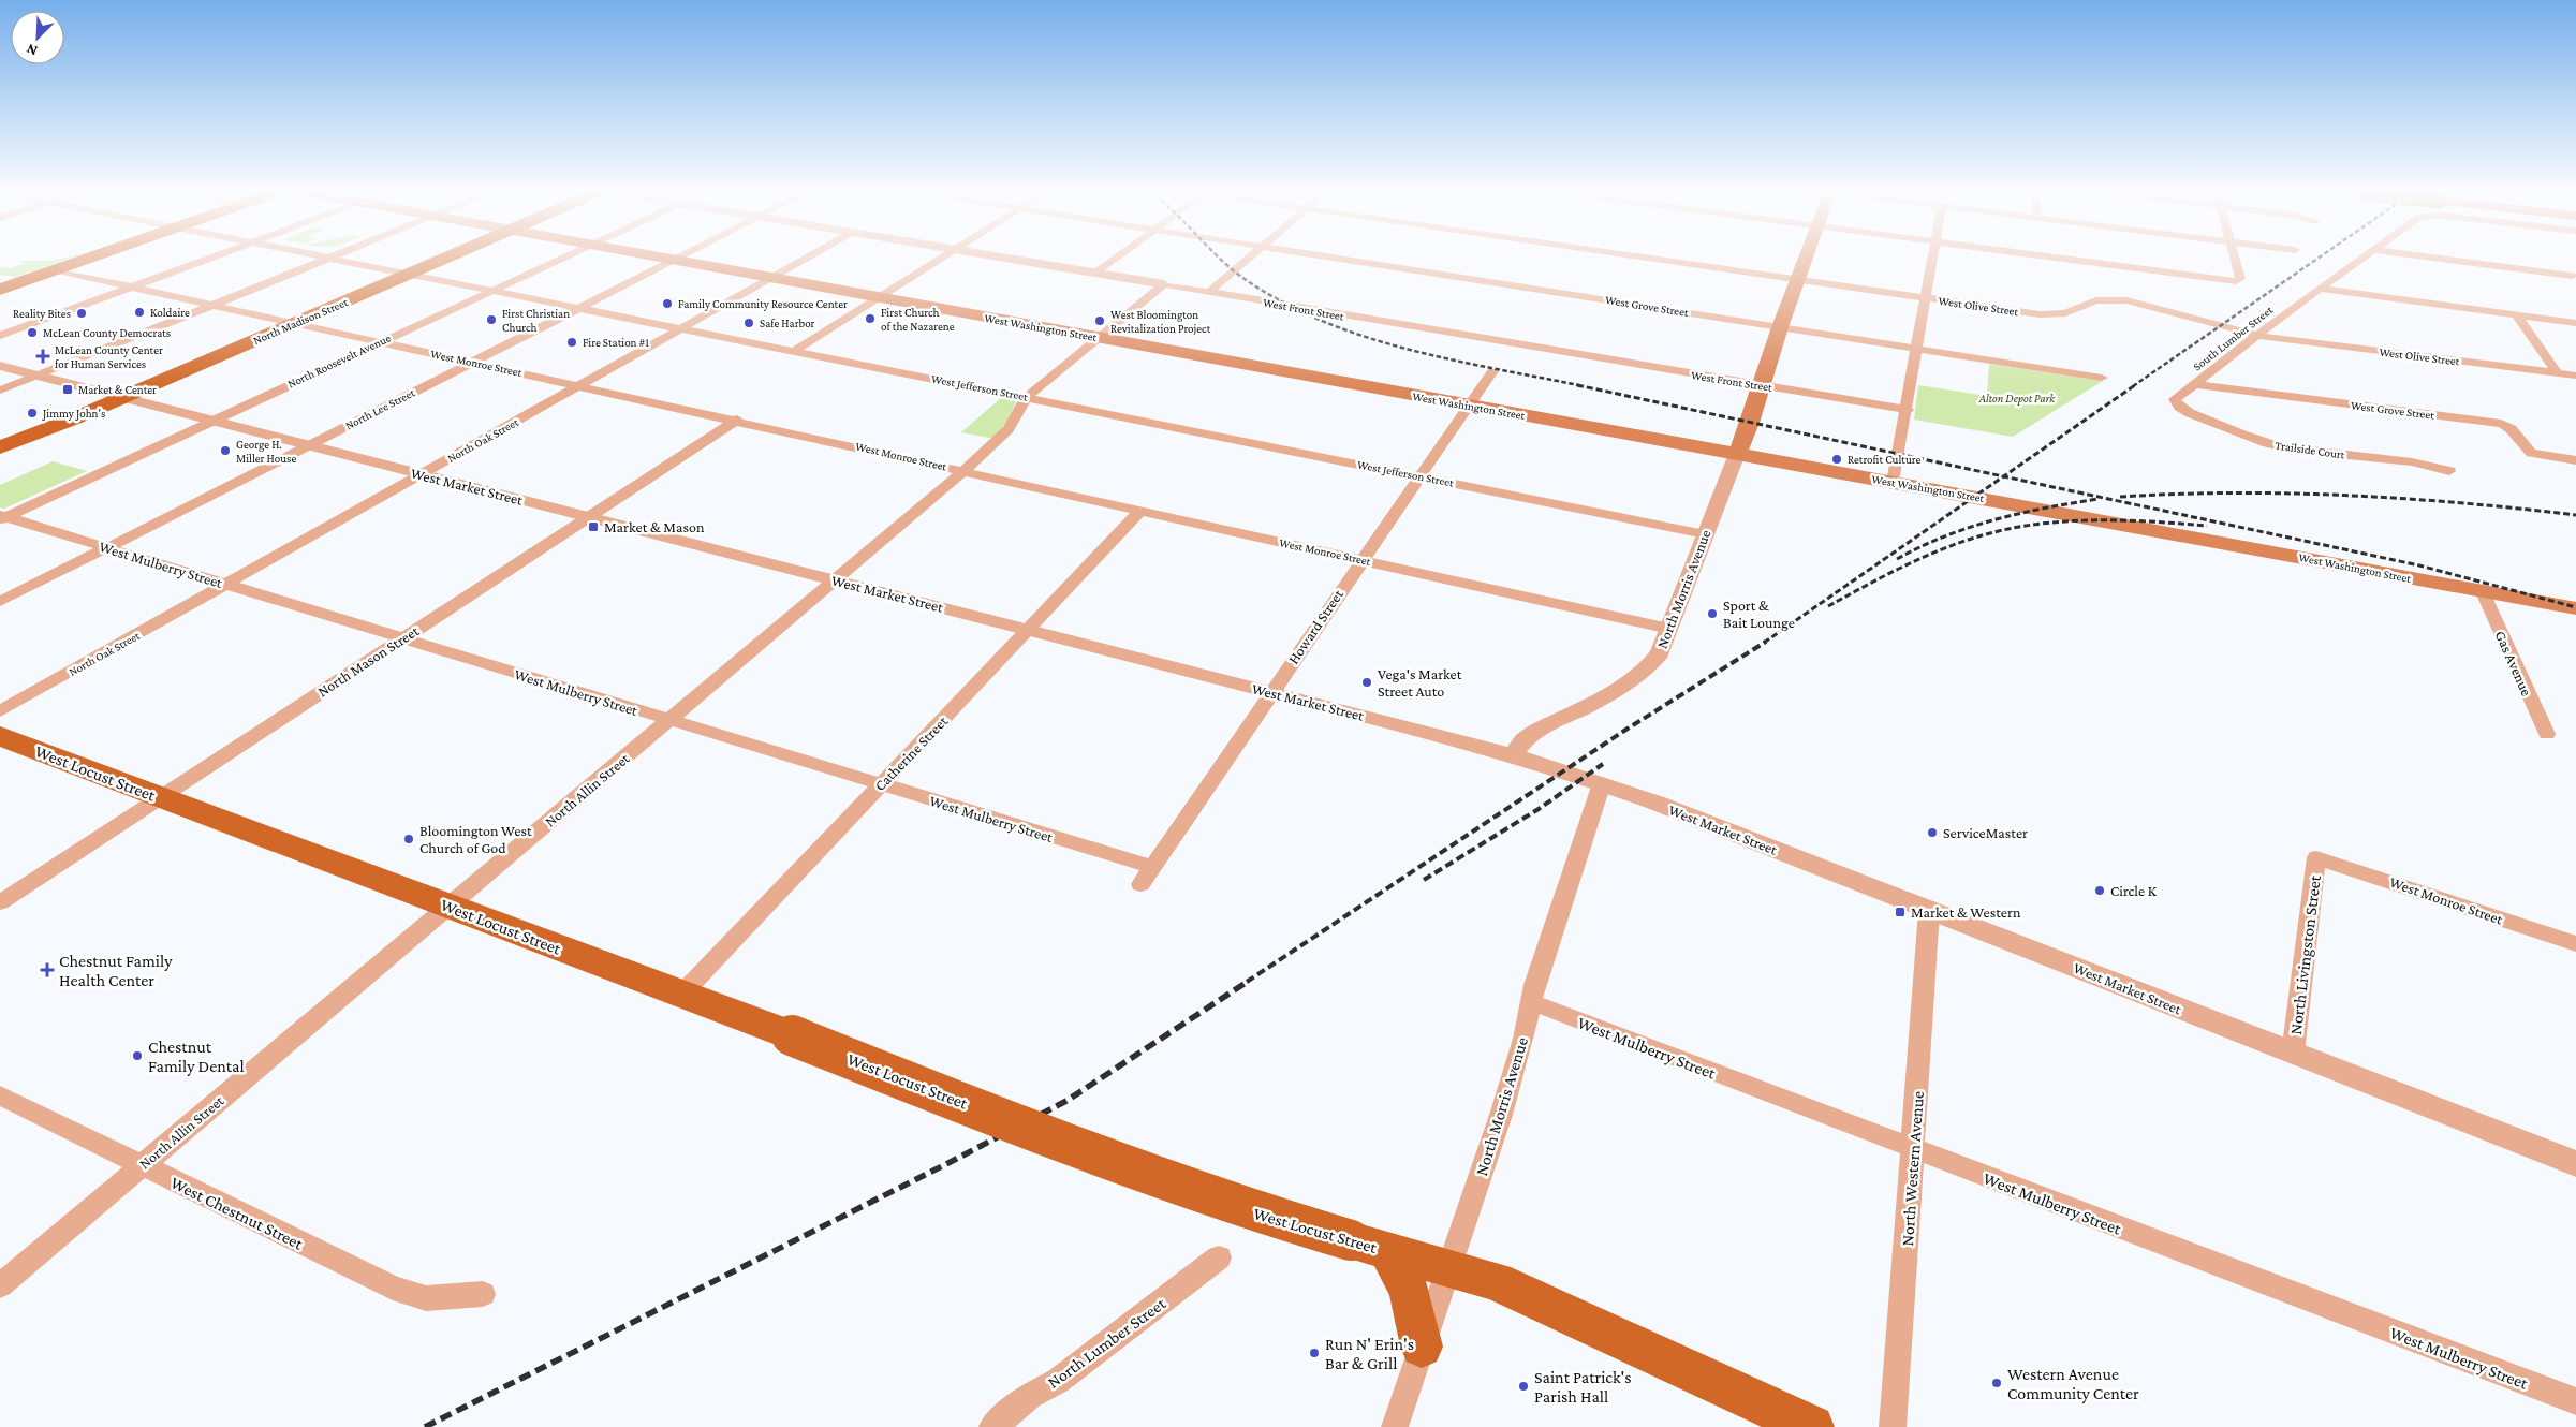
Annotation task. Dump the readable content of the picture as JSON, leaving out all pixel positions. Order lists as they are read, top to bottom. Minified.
{"streets":{"main road":["North Madison Street","West Washington Street","North Morris Avenue","West Locust Street"],"street":["West Grove Street","West Olive Street","West Front Street","South Lumber Street","North Roosevelt Avenue","West Monroe Street","West Jefferson Street","North Lee Street","North Oak Street","Trailside Court","West Market Street","West Mulberry Street","Howard Street","North Mason Street","Gas Avenue","Catherine Street","North Allin Street","North Livingston Street","North Western Avenue","West Chestnut Street","North Lumber Street"]},"crossings":[["West Grove Street","South Lumber Street"],["West Grove Street","Trailside Court"],["West Grove Street","North Morris Avenue"],["West Olive Street","South Lumber Street"],["West Olive Street","North Morris Avenue"],["West Front Street","North Morris Avenue"],["West Front Street","North Allin Street"],["North Madison Street","West Monroe Street"],["North Madison Street","West Jefferson Street"],["North Madison Street","West Market Street"],["West Washington Street","North Lee Street"],["West Washington Street","North Oak Street"],["West Washington Street","North Morris Avenue"],["West Washington Street","Howard Street"],["West Washington Street","Gas Avenue"],["West Washington Street","North Allin Street"],["South Lumber Street","Trailside Court"],["North Roosevelt Avenue","West Monroe Street"],["North Roosevelt Avenue","West Jefferson Street"],["North Roosevelt Avenue","West Market Street"],["North Roosevelt Avenue","West Mulberry Street"],["West Monroe Street","North Lee Street"],["West Monroe Street","North Oak Street"],["West Monroe Street","North Morris Avenue"],["West Monroe Street","Howard Street"],["West Monroe Street","North Mason Street"],["West Monroe Street","Catherine Street"],["West Monroe Street","North Allin Street"],["West Monroe Street","North Livingston Street"],["West Jefferson Street","North Lee Street"],["West Jefferson Street","North Oak Street"],["West Jefferson Street","North Morris Avenue"],["West Jefferson Street","Howard Street"],["West Jefferson Street","North Allin Street"],["North Lee Street","West Market Street"],["North Lee Street","West Mulberry Street"],["North Oak Street","West Market Street"],["North Oak Street","West Mulberry Street"],["West Market Street","North Morris Avenue"],["West Market Street","Howard Street"],["West Market Street","North Mason Street"],["West Market Street","Catherine Street"],["West Market Street","North Allin Street"],["West Market Street","North Livingston Street"],["West Market Street","North Western Avenue"],["West Mulberry Street","North Morris Avenue"],["West Mulberry Street","Howard Street"],["West Mulberry Street","North Mason Street"],["West Mulberry Street","Catherine Street"],["West Mulberry Street","North Allin Street"],["West Mulberry Street","North Western Avenue"],["North Morris Avenue","West Locust Street"],["North Mason Street","West Locust Street"],["Catherine Street","West Locust Street"],["West Locust Street","North Allin Street"],["North Allin Street","West Chestnut Street"]],"parks":["Alton Depot Park"],"places":{"other":["Family Community Resource Center","Koldaire","Reality Bites","First Church of the Nazarene","First Christian Church","West Bloomington Revitalization Project","Safe Harbor","McLean County Democrats","Fire Station #1","Jimmy John's","George H. Miller House","Retrofit Culture","Sport & Bait Lounge","Vega's Market Street Auto","ServiceMaster","Bloomington West Church of God","Circle K","Chestnut Family Dental","Run N' Erin's Bar & Grill","Western Avenue Community Center","Saint Patrick's Parish Hall"],"health":["McLean County Center for Human Services","Chestnut Family Health Center"],"transit":["Market & Center","Market & Mason","Market & Western"]},"north":"bottom left"}
